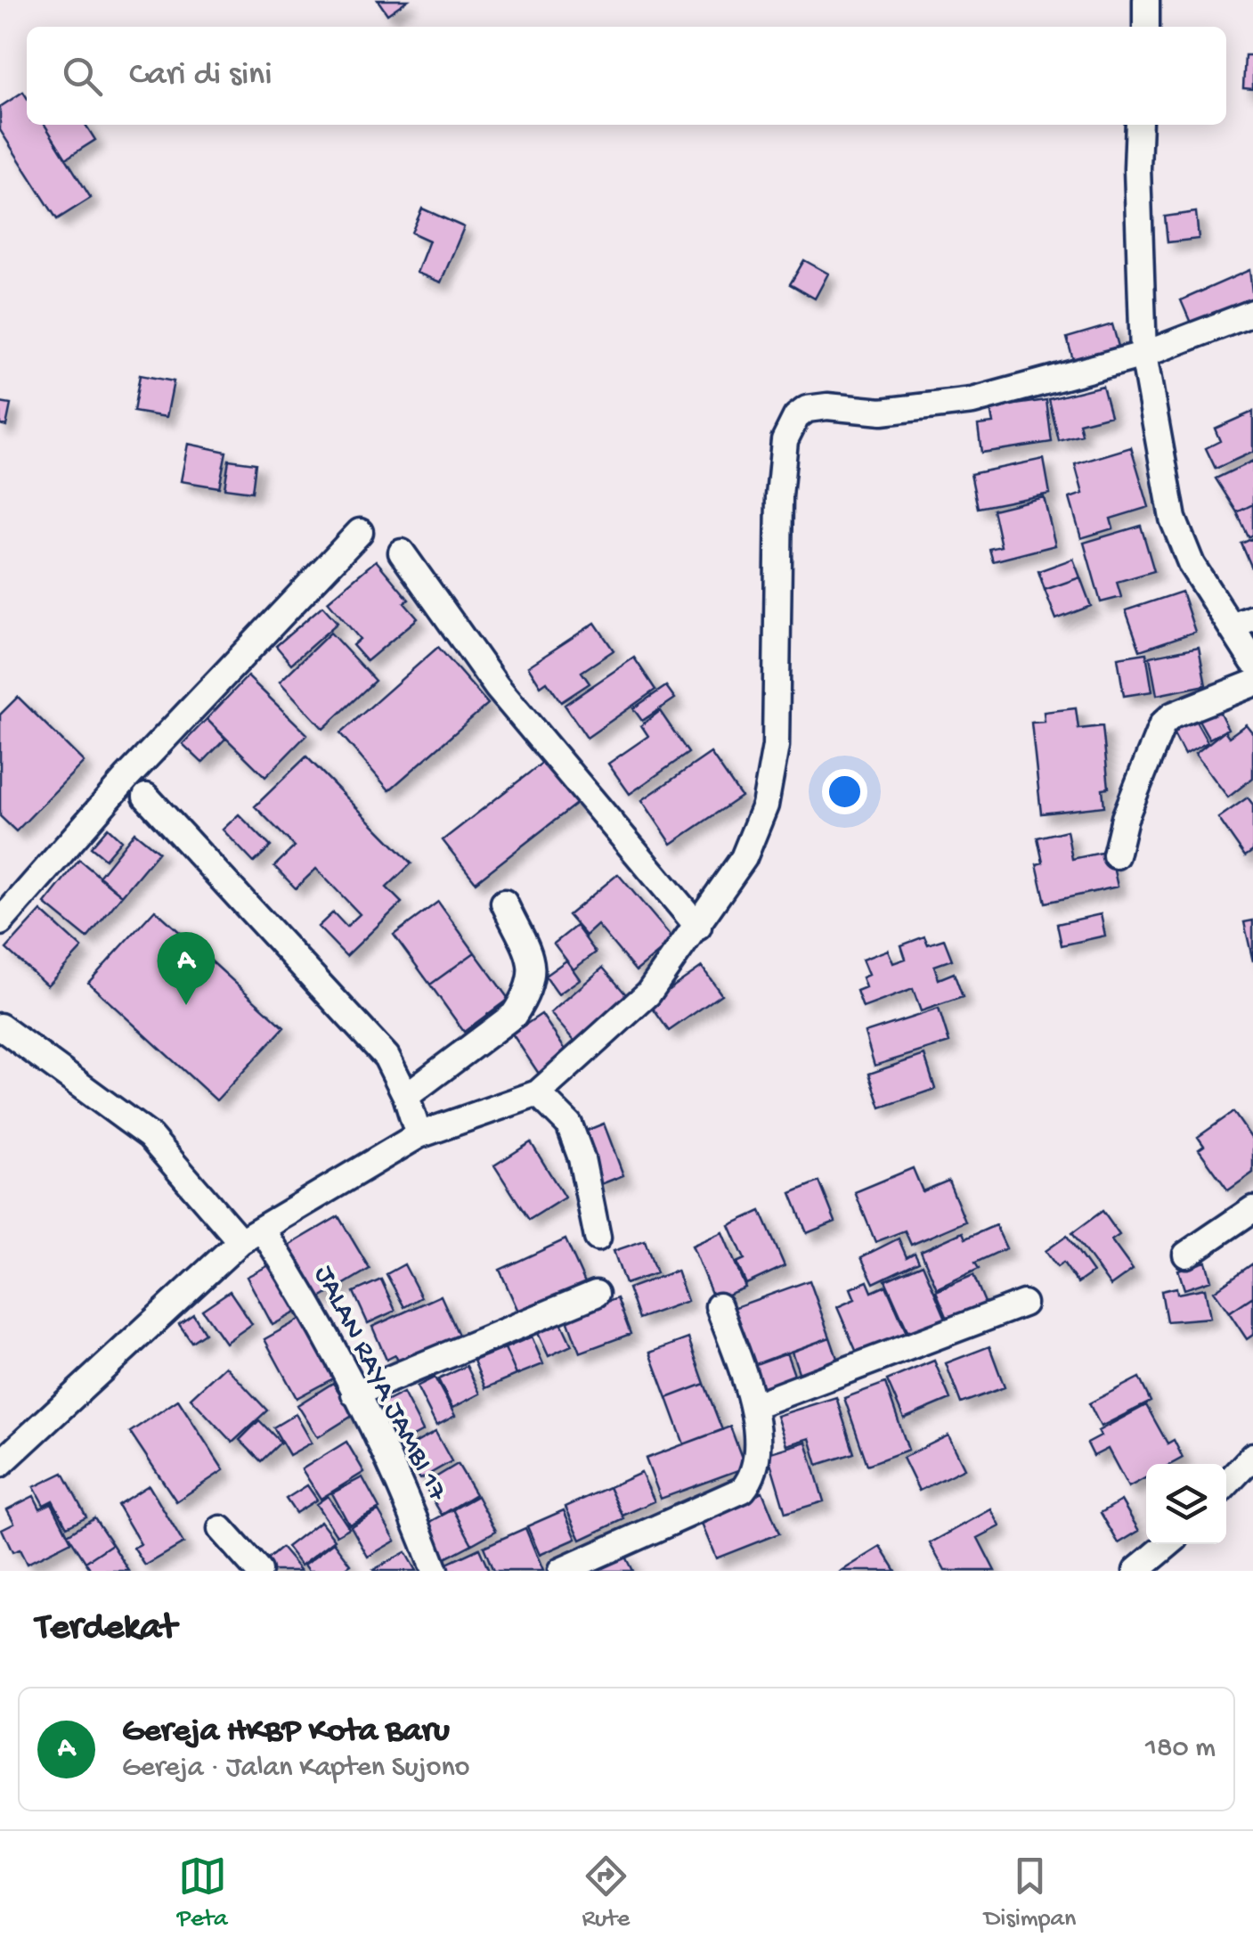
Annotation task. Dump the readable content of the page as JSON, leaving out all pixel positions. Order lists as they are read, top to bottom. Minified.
{"streets":{"street":["JALAN RAYA JAMBI 17"]},"page":{"search":"Cari di sini","pins":"A","heading":"Terdekat","list":[{"mark":"A","name":"Gereja HKBP Kota Baru","note":"Gereja · Jalan Kapten Sujono","value":"180 m"}],"nav":["Peta","Rute","Disimpan"]}}
